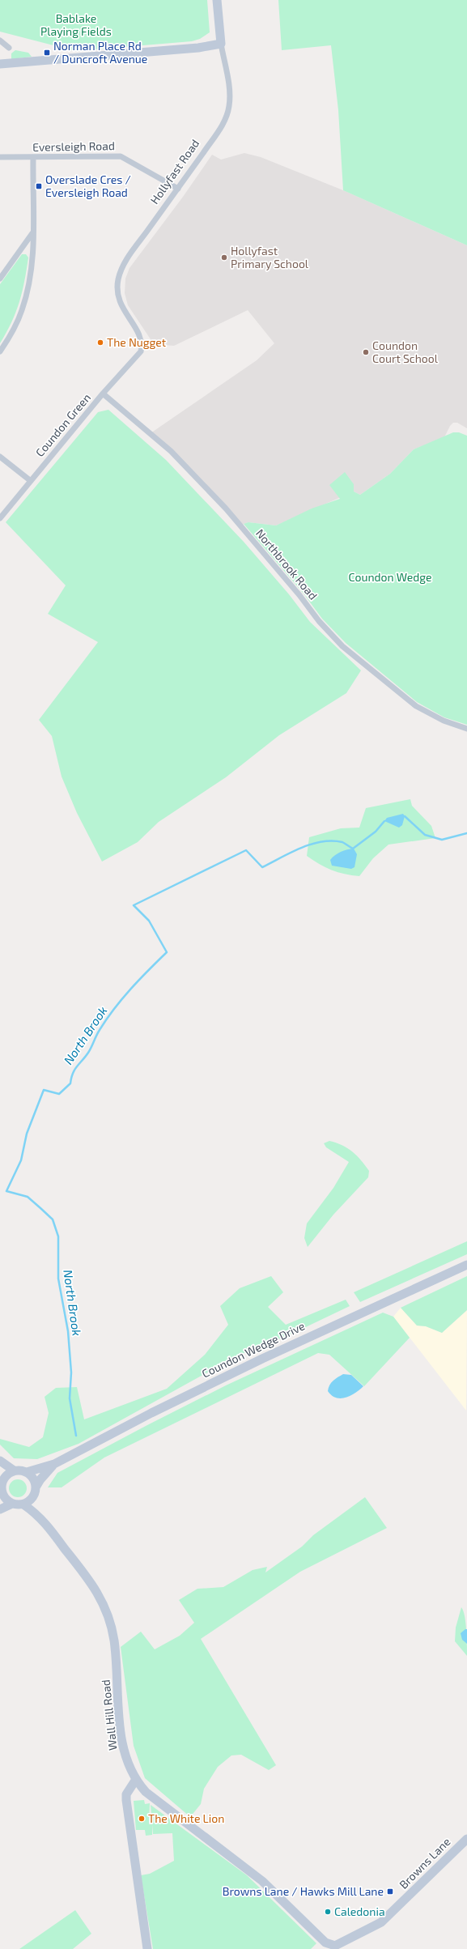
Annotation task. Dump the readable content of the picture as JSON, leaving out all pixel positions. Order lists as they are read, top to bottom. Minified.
{"streets":{"street":["Eversleigh Road","Hollyfast Road","Coundon Green","Northbrook Road","Coundon Wedge Drive","Wall Hill Road","Browns Lane"]},"crossings":[["Eversleigh Road","Hollyfast Road"],["Hollyfast Road","Coundon Green"],["Coundon Green","Northbrook Road"],["Coundon Wedge Drive","Wall Hill Road"]],"water":["North Brook"],"parks":["Bablake Playing Fields","Coundon Wedge"],"places":{"transit":["Norman Place Rd / Duncroft Avenue","Overslade Cres / Eversleigh Road","Browns Lane / Hawks Mill Lane"],"other":["Hollyfast Primary School","The Nugget","Coundon Court School","The White Lion","Caledonia"]}}
